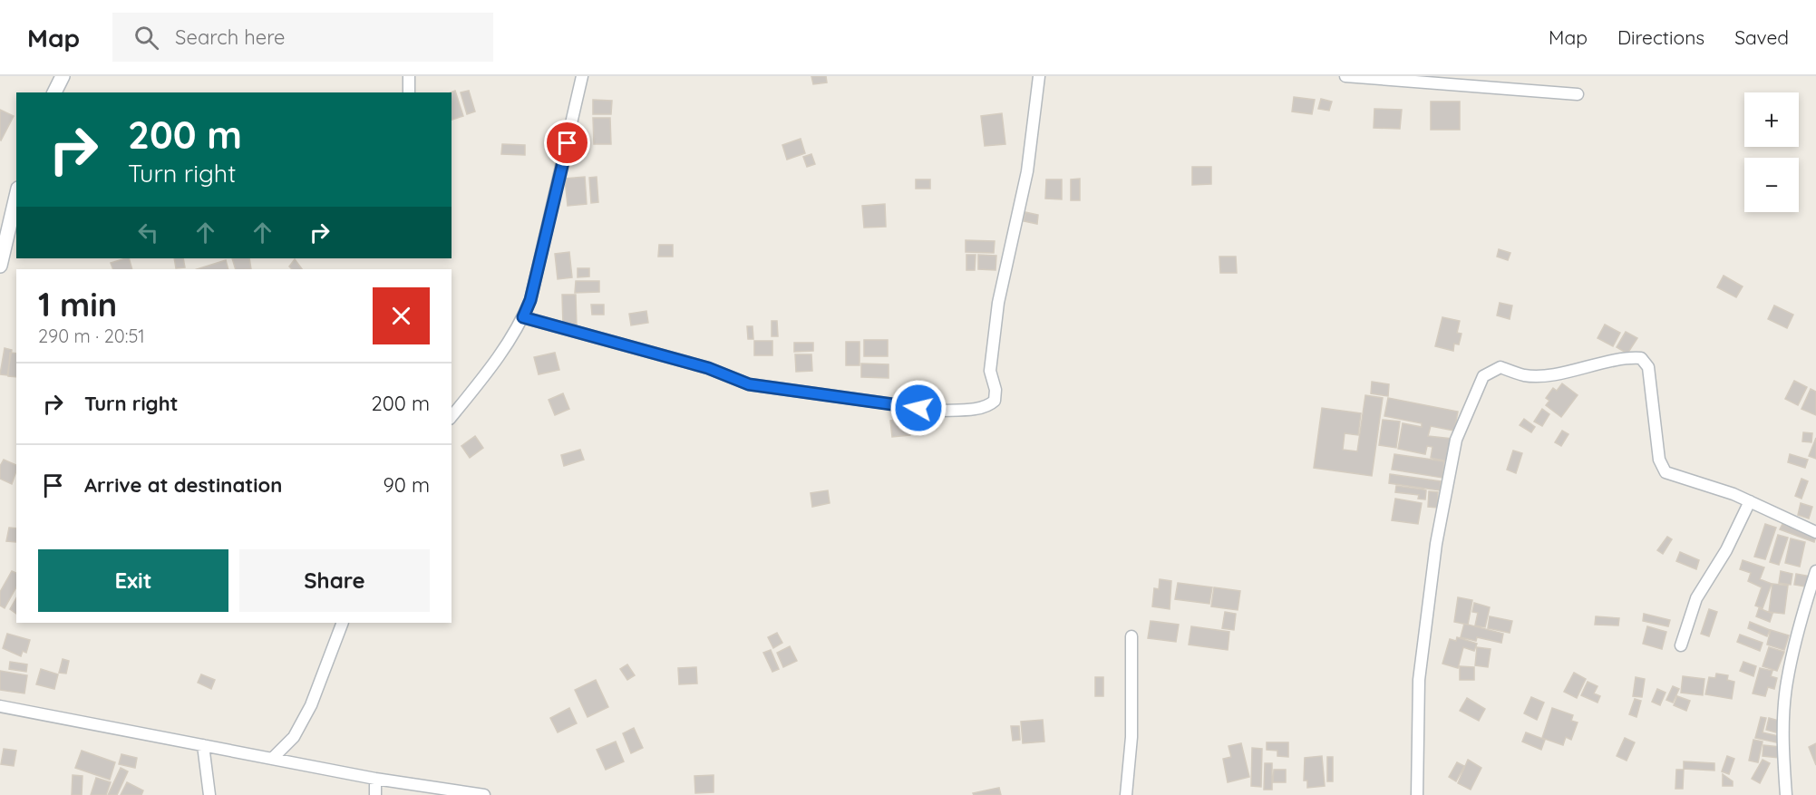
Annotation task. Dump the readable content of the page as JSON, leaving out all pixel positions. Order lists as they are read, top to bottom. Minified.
{"page":{"header":"Map","search":"Search here","nav":["Map","Directions","Saved"],"map_buttons":["+","−"],"turn":["200 m","Turn right"],"heading":["1 min","290 m · 20:51"],"list":[{"name":"Turn right","value":"200 m"},{"name":"Arrive at destination","value":"90 m"}],"buttons":["Exit","Share"]}}
